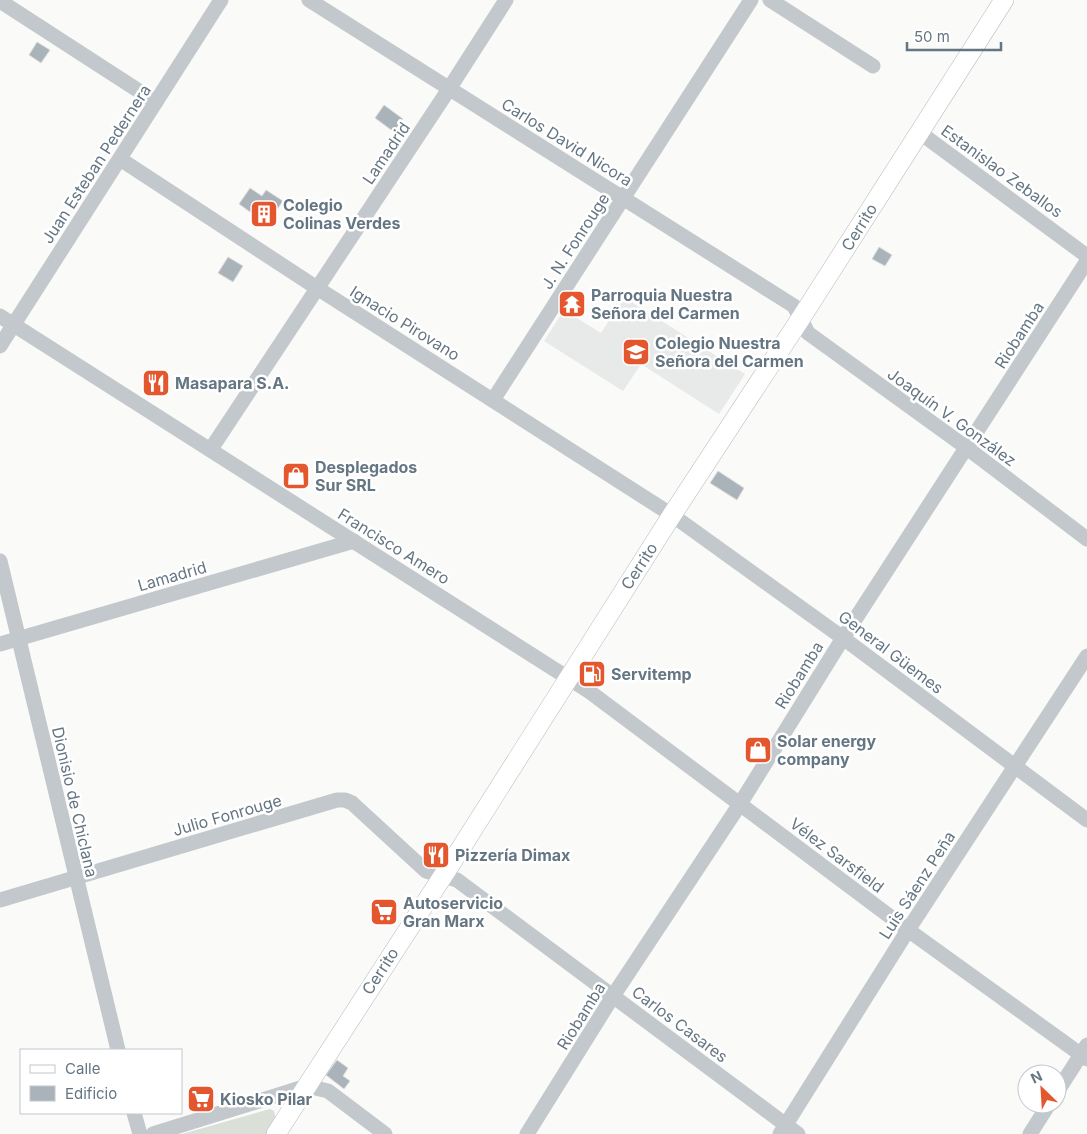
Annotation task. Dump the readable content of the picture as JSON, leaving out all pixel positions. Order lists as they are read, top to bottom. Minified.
{"streets":{"main road":["Cerrito"],"street":["Carlos David Nicora","Lamadrid","Juan Esteban Pedernera","Estanislao Zeballos","J. N. Fonrouge","Ignacio Pirovano","Riobamba","Joaquín V. González","Francisco Amero","General Güemes","Dionisio de Chiclana","Julio Fonrouge","Vélez Sarsfield","Luis Sáenz Peña","Carlos Casares"]},"crossings":[["Carlos David Nicora","Lamadrid"],["Carlos David Nicora","Cerrito"],["Carlos David Nicora","J. N. Fonrouge"],["Carlos David Nicora","Joaquín V. González"],["Lamadrid","Ignacio Pirovano"],["Lamadrid","Francisco Amero"],["Lamadrid","Dionisio de Chiclana"],["Juan Esteban Pedernera","Ignacio Pirovano"],["Juan Esteban Pedernera","Francisco Amero"],["Estanislao Zeballos","Cerrito"],["Cerrito","Ignacio Pirovano"],["Cerrito","Joaquín V. González"],["Cerrito","Francisco Amero"],["Cerrito","General Güemes"],["Cerrito","Julio Fonrouge"],["Cerrito","Vélez Sarsfield"],["Cerrito","Carlos Casares"],["J. N. Fonrouge","Ignacio Pirovano"],["Ignacio Pirovano","General Güemes"],["Riobamba","Joaquín V. González"],["Riobamba","General Güemes"],["Riobamba","Vélez Sarsfield"],["Riobamba","Carlos Casares"],["Francisco Amero","Vélez Sarsfield"],["General Güemes","Luis Sáenz Peña"],["Dionisio de Chiclana","Julio Fonrouge"],["Julio Fonrouge","Carlos Casares"],["Vélez Sarsfield","Luis Sáenz Peña"],["Luis Sáenz Peña","Carlos Casares"]],"places":{"building":["Colegio Colinas Verdes"],"temple":["Parroquia Nuestra Señora del Carmen"],"school or university":["Colegio Nuestra Señora del Carmen"],"restaurant":["Masapara S.A.","Pizzería Dimax"],"shop":["Desplegados Sur SRL","Solar energy company"],"fuel station":["Servitemp"],"supermarket":["Autoservicio Gran Marx","Kiosko Pilar"]},"legend":["Calle","Edificio"],"scale_bar":"50 m","north":"top left"}
